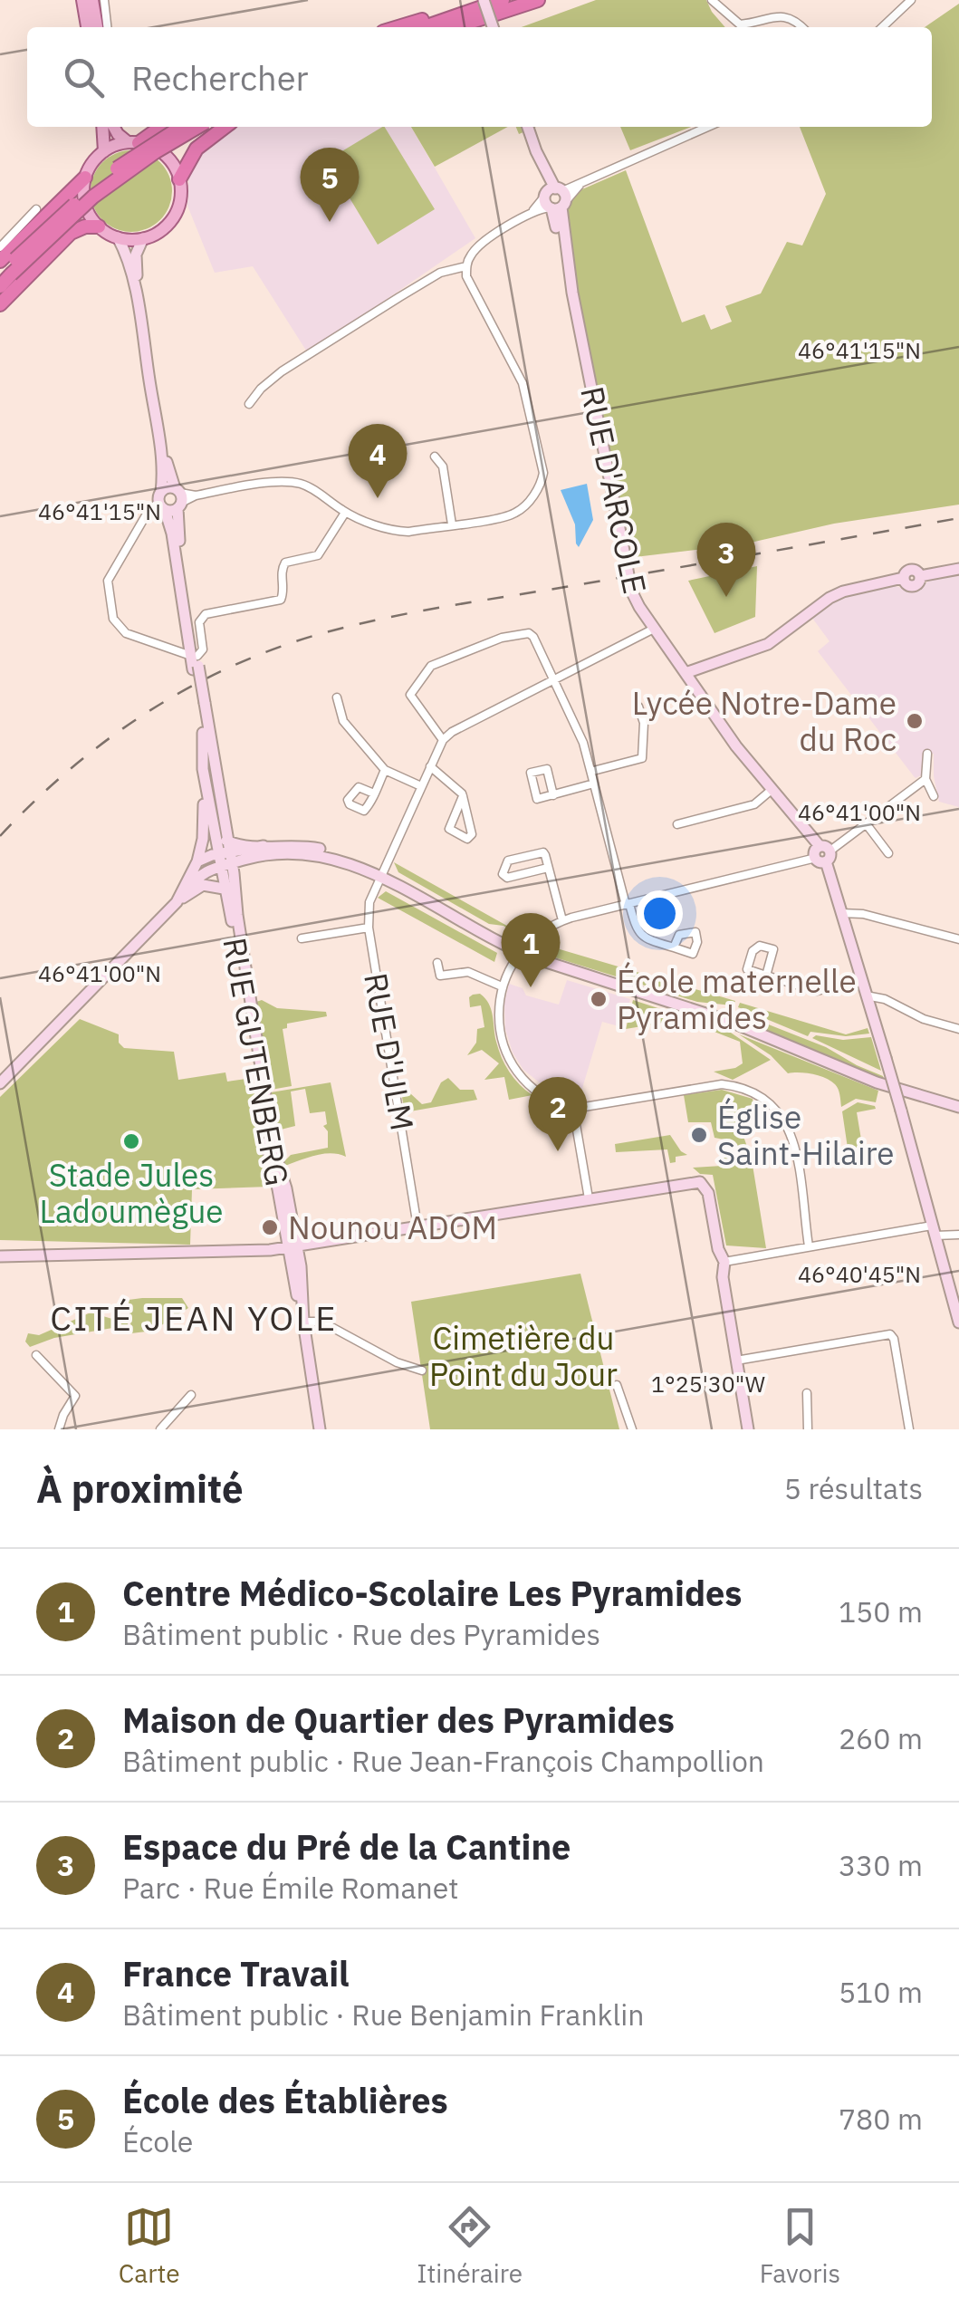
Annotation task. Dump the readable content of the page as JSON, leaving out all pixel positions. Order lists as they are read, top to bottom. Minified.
{"streets":{"main road":["RUE D'ARCOLE","RUE GUTENBERG"],"street":["RUE D'ULM"]},"districts":["CITÉ JEAN YOLE"],"parks":["Cimetière du Point du Jour"],"places":["Lycée Notre-Dame du Roc","École maternelle Pyramides","Église Saint-Hilaire","Stade Jules Ladoumègue","Nounou ADOM"],"page":{"search":"Rechercher","pins":["5","4","3","1","2"],"heading":["À proximité","5 résultats"],"list":[{"mark":"1","name":"Centre Médico-Scolaire Les Pyramides","note":"Bâtiment public · Rue des Pyramides","value":"150 m"},{"mark":"2","name":"Maison de Quartier des Pyramides","note":"Bâtiment public · Rue Jean-François Champollion","value":"260 m"},{"mark":"3","name":"Espace du Pré de la Cantine","note":"Parc · Rue Émile Romanet","value":"330 m"},{"mark":"4","name":"France Travail","note":"Bâtiment public · Rue Benjamin Franklin","value":"510 m"},{"mark":"5","name":"École des Établières","note":"École","value":"780 m"}],"nav":["Carte","Itinéraire","Favoris"]},"coordinates":["46°41'15\"N","46°41'00\"N","46°40'45\"N","1°25'30\"W"]}
